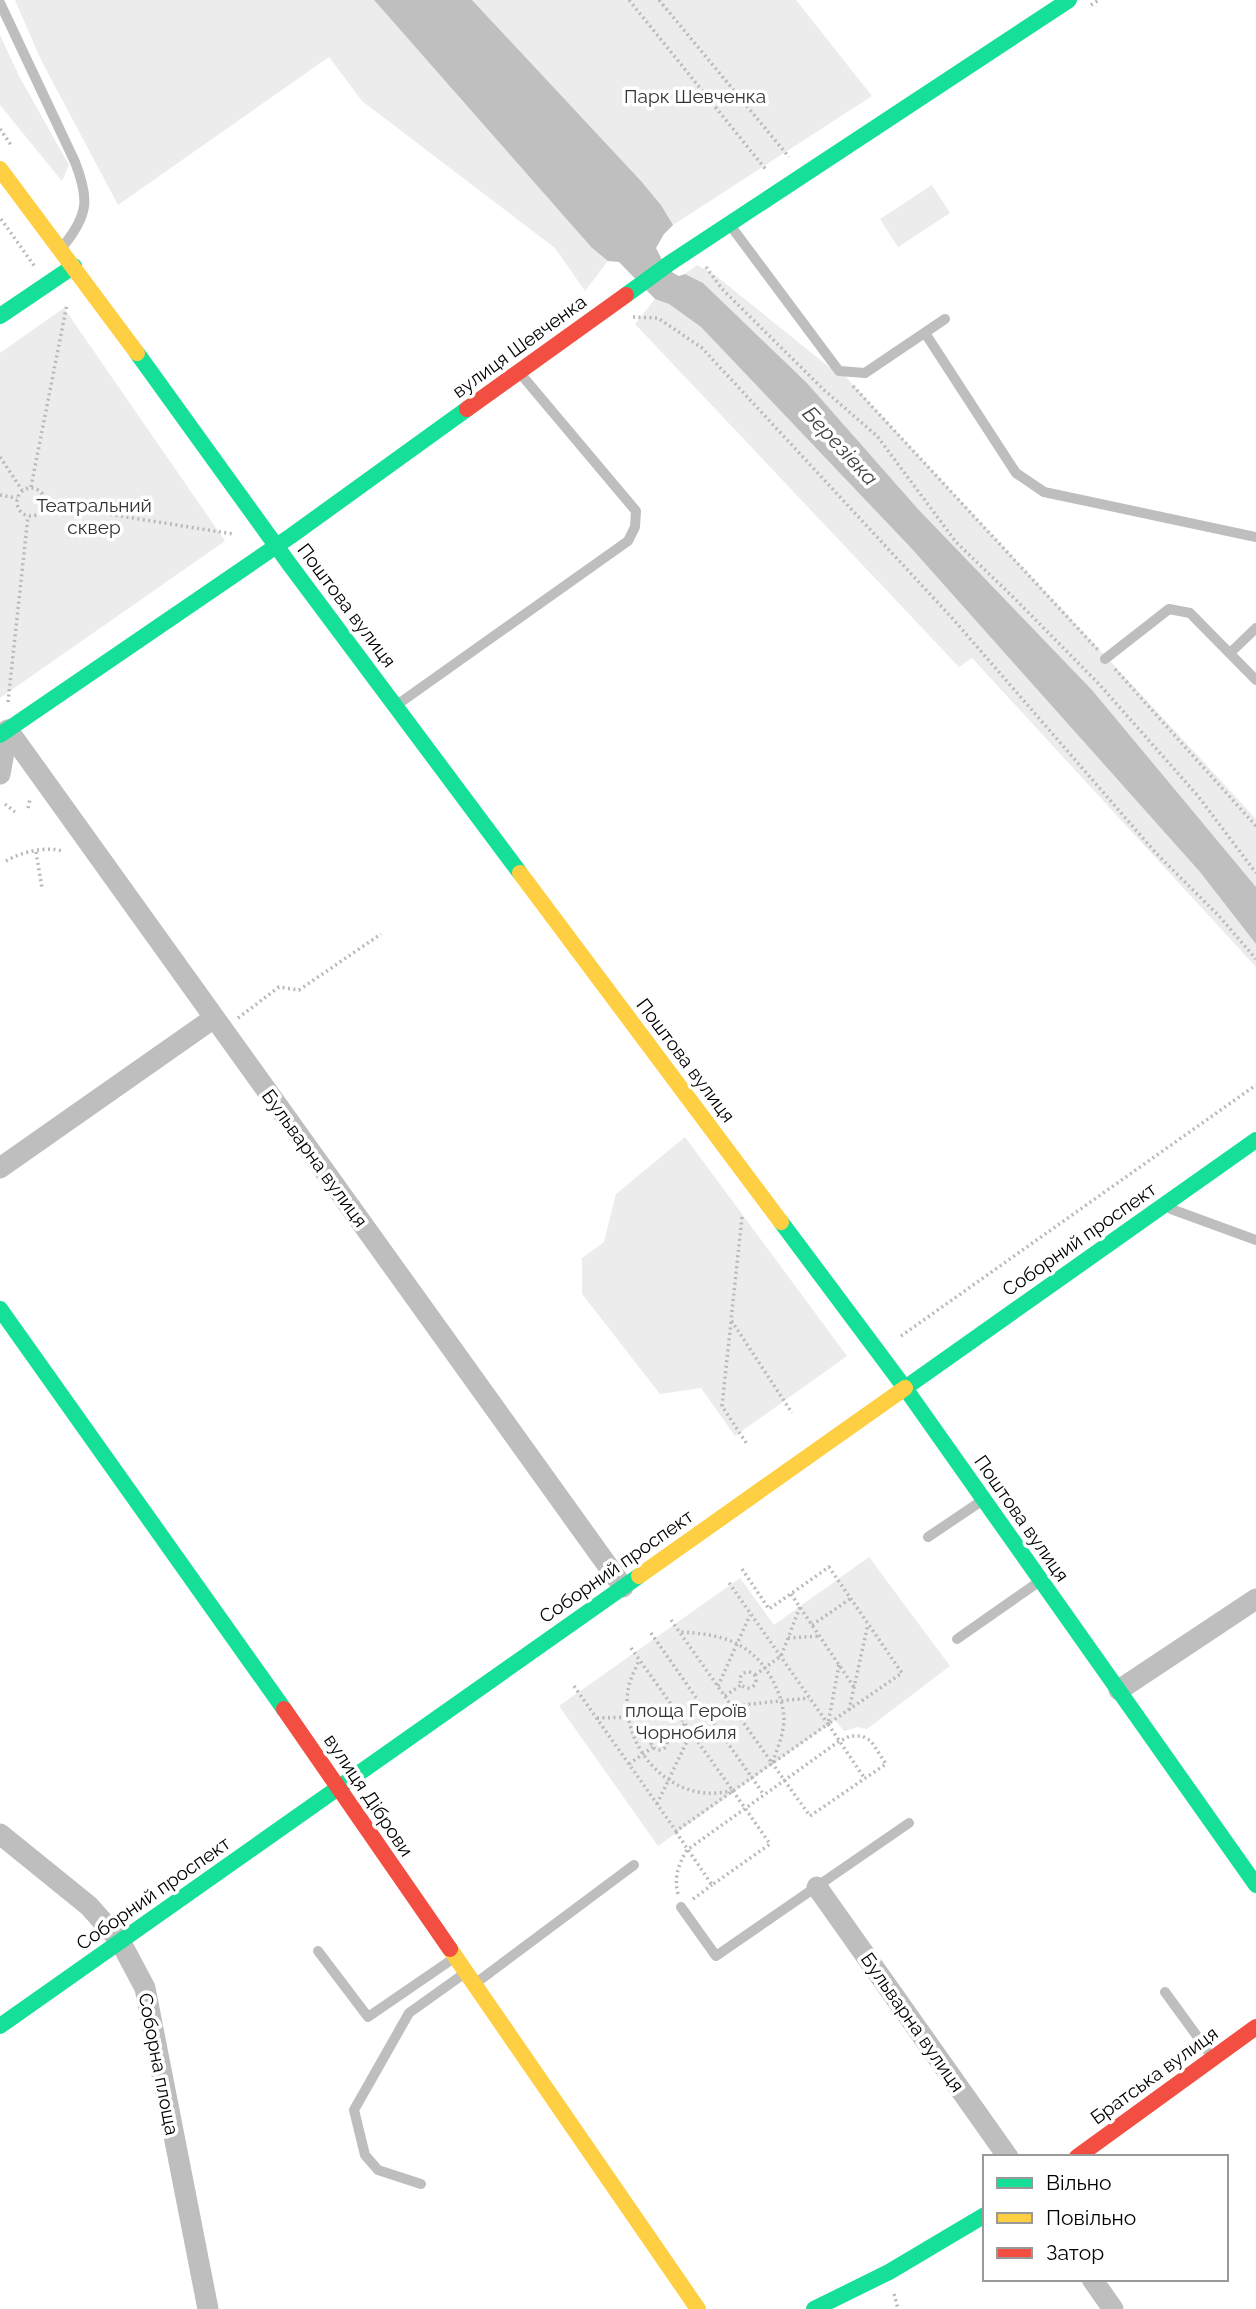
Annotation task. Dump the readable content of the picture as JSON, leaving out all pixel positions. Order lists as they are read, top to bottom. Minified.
{"streets":{"main road":["вулиця Шевченка","Поштова вулиця","Соборний проспект","вулиця Діброви","Братська вулиця"],"street":["Бульварна вулиця","Соборна площа"]},"crossings":[["вулиця Шевченка","Поштова вулиця"],["вулиця Шевченка","Бульварна вулиця"],["Поштова вулиця","Соборний проспект"],["Бульварна вулиця","Соборний проспект"],["Соборний проспект","вулиця Діброви"],["Соборний проспект","Соборна площа"]],"water":["Березівка"],"parks":["Парк Шевченка","Театральний сквер","площа Героїв Чорнобиля"],"legend":["Вільно","Повільно","Затор"]}
